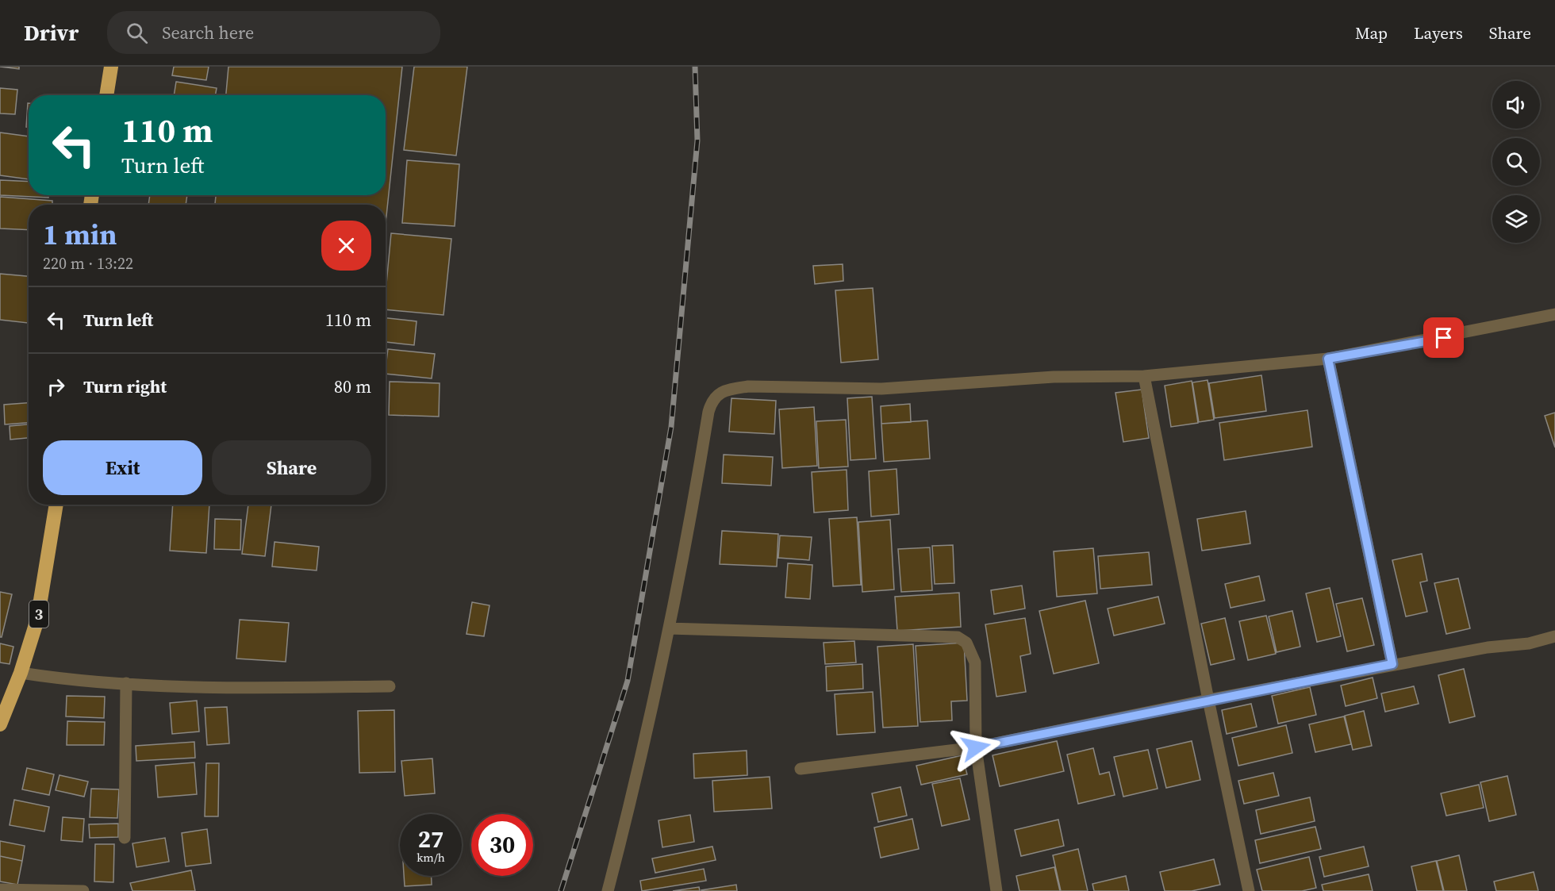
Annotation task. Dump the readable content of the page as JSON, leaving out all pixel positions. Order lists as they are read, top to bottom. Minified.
{"streets":{"highway":["3"]},"page":{"header":"Drivr","search":"Search here","nav":["Map","Layers","Share"],"turn":["110 m","Turn left"],"heading":["1 min","220 m · 13:22"],"list":[{"name":"Turn left","value":"110 m"},{"name":"Turn right","value":"80 m"}],"buttons":["Exit","Share"],"speed":"27 km/h","limit":"30"}}
